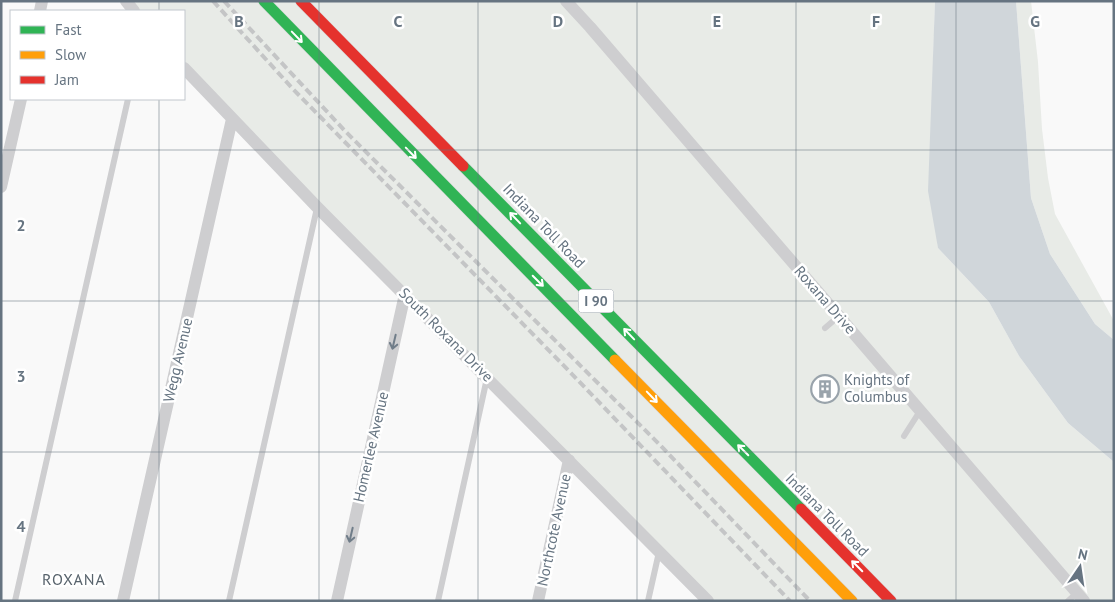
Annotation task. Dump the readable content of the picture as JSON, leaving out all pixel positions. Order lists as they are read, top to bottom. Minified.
{"streets":{"highway":["Indiana Toll Road","I 90"],"street":["Roxana Drive","South Roxana Drive","Wegg Avenue","Homerlee Avenue","Northcote Avenue"]},"crossings":[["South Roxana Drive","Wegg Avenue"],["South Roxana Drive","Homerlee Avenue"],["South Roxana Drive","Northcote Avenue"]],"one_way":["Homerlee Avenue"],"districts":["ROXANA"],"places":{"building":["Knights of Columbus"]},"legend":["Fast","Slow","Jam"],"north":"top","grid":{"columns":["B","C","D","E","F","G"],"rows":["2","3","4"]}}
